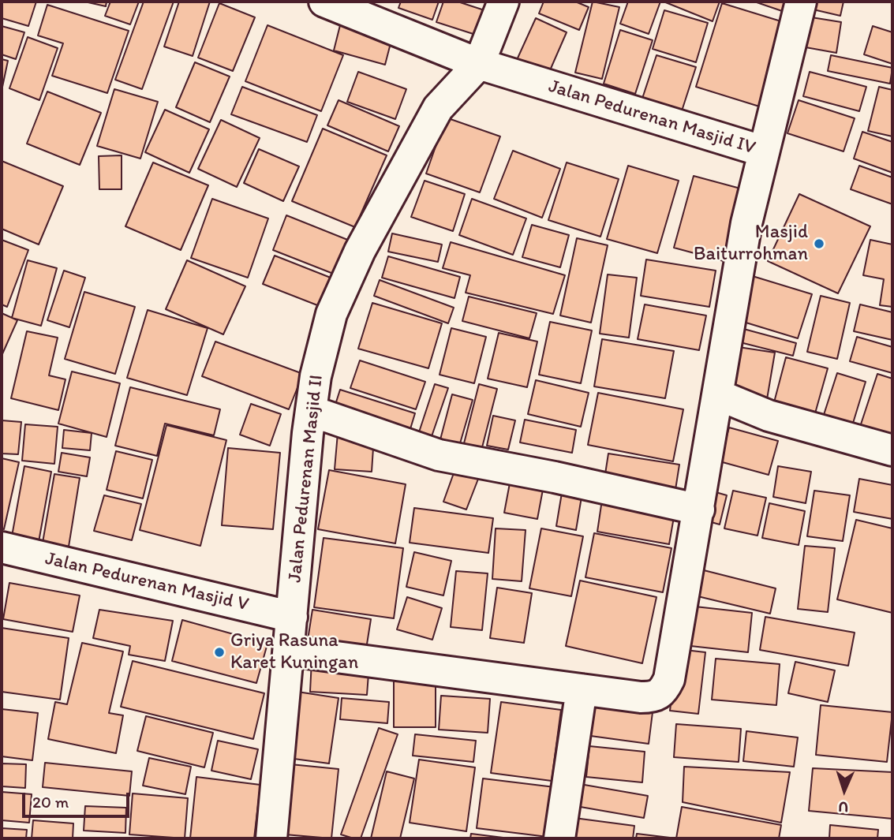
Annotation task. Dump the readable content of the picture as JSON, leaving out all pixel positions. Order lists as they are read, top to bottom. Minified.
{"streets":{"street":["Jalan Pedurenan Masjid IV","Jalan Pedurenan Masjid II","Jalan Pedurenan Masjid V"]},"crossings":[["Jalan Pedurenan Masjid IV","Jalan Pedurenan Masjid II"],["Jalan Pedurenan Masjid II","Jalan Pedurenan Masjid V"]],"places":["Masjid Baiturrohman","Griya Rasuna Karet Kuningan"],"scale_bar":"20 m","north":"bottom"}
